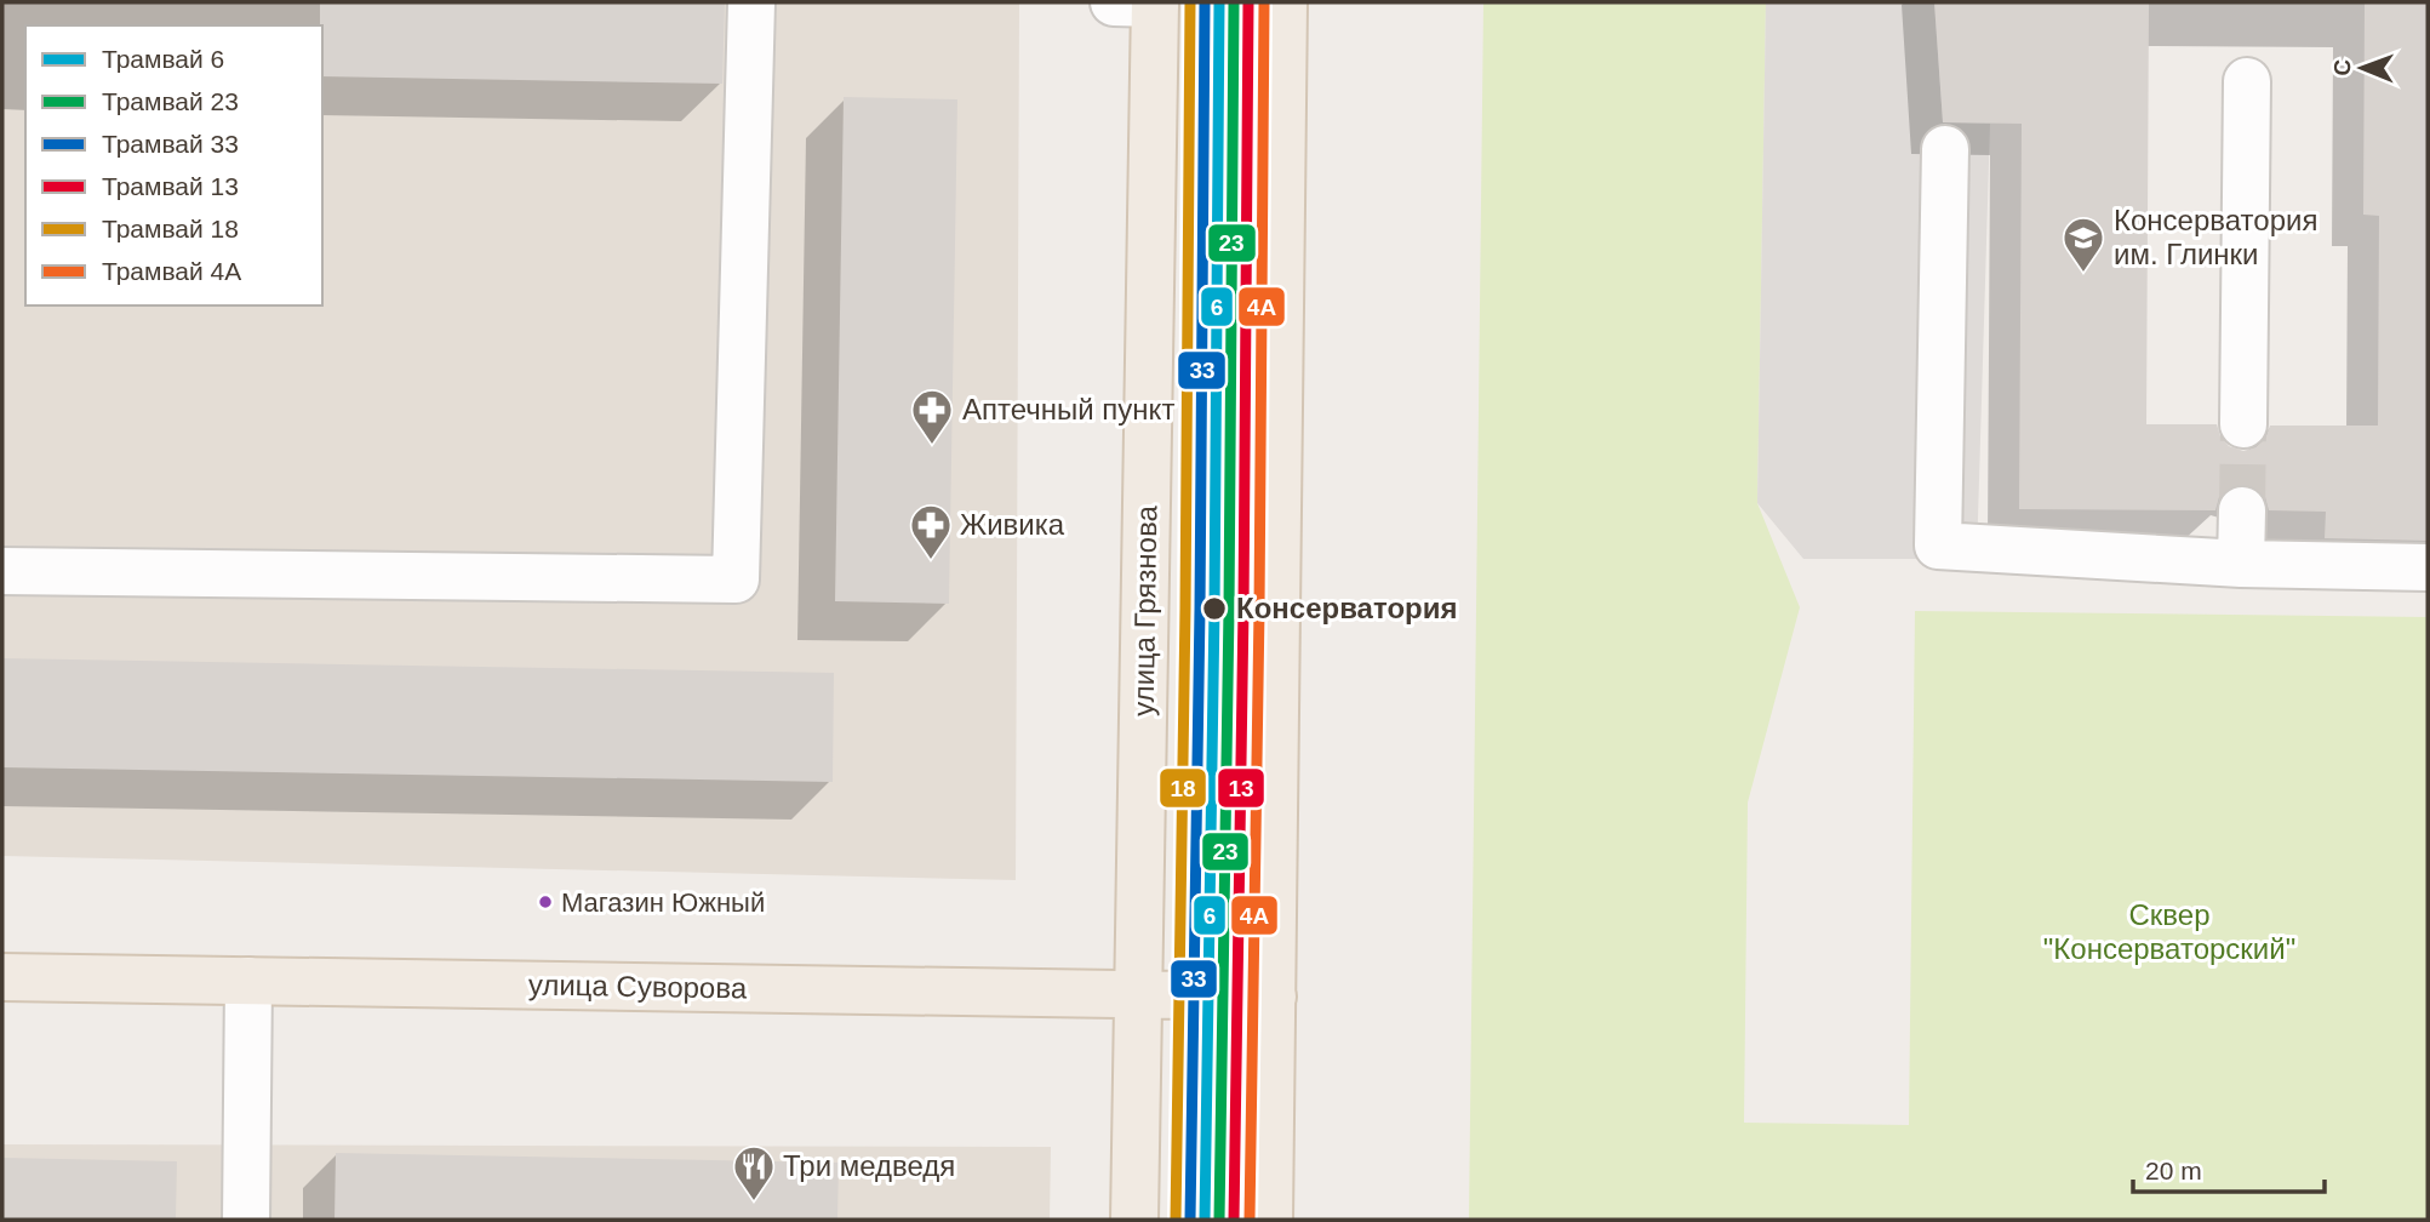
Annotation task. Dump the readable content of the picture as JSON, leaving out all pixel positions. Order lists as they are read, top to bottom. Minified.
{"streets":{"main road":["улица Грязнова","улица Суворова"]},"crossings":[["улица Грязнова","улица Суворова"]],"parks":["Сквер \"Консерваторский\""],"places":{"school or university":["Консерватория им. Глинки"],"pharmacy":["Аптечный пункт","Живика"],"other":["Консерватория","Магазин Южный"],"restaurant":["Три медведя"]},"lines":["tram line 6","tram line 23","tram line 33","tram line 13","tram line 18","tram line 4А"],"legend":["Трамвай 6","Трамвай 23","Трамвай 33","Трамвай 13","Трамвай 18","Трамвай 4А"],"scale_bar":"20 m","north":"left"}
